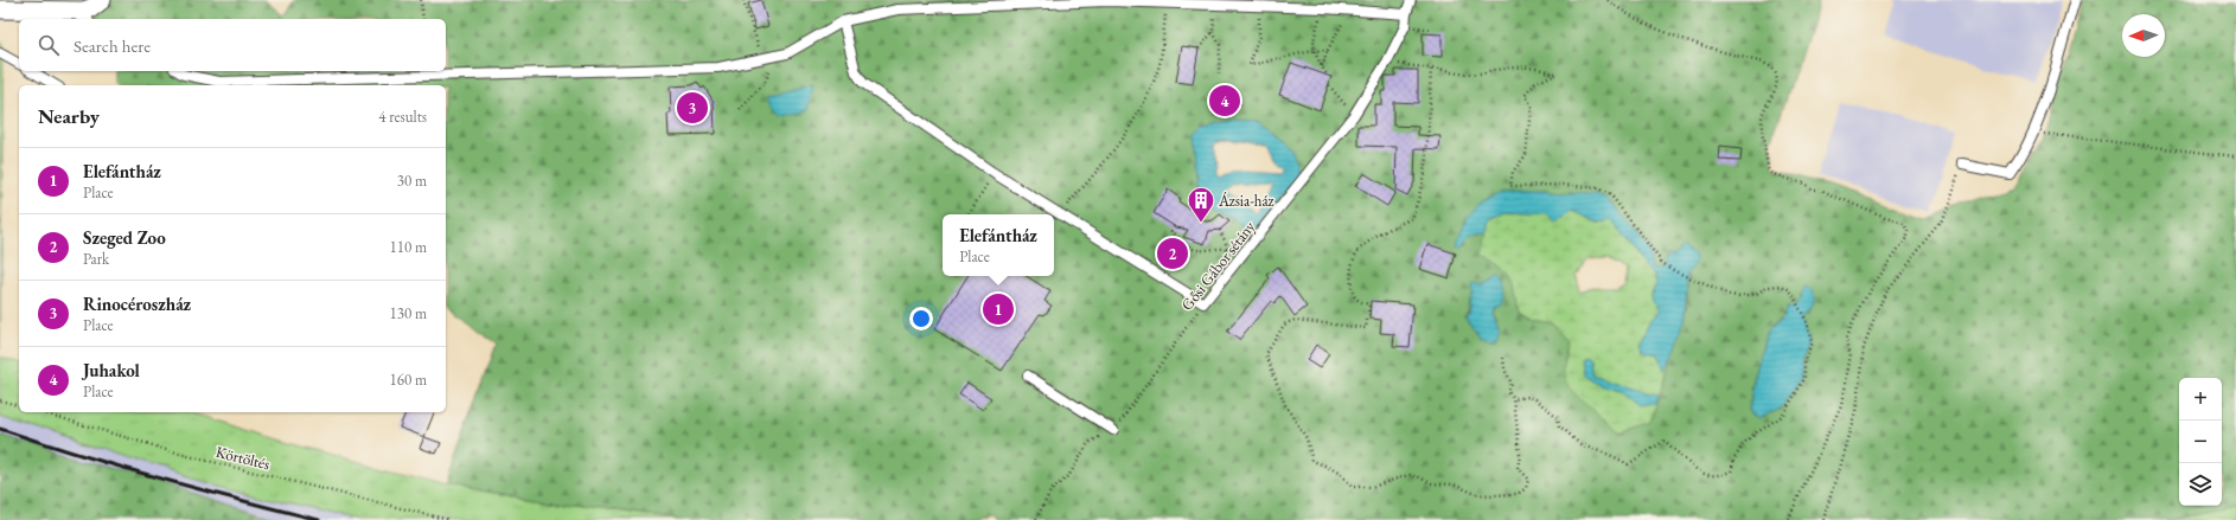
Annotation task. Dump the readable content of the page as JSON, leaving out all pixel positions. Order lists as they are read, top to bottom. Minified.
{"streets":{"lane":["Gősi Gábor sétány"],"path":["Körtöltés"]},"places":{"building":["Ázsia-ház"]},"north":"left","page":{"search":"Search here","pins":["4","3","2","1"],"heading":["Nearby","4 results"],"list":[{"mark":"1","name":"Elefántház","note":"Place","value":"30 m"},{"mark":"2","name":"Szeged Zoo","note":"Park","value":"110 m"},{"mark":"3","name":"Rinocéroszház","note":"Place","value":"130 m"},{"mark":"4","name":"Juhakol","note":"Place","value":"160 m"}],"popup":["Elefántház","Place"],"map_buttons":["+","−"]}}
